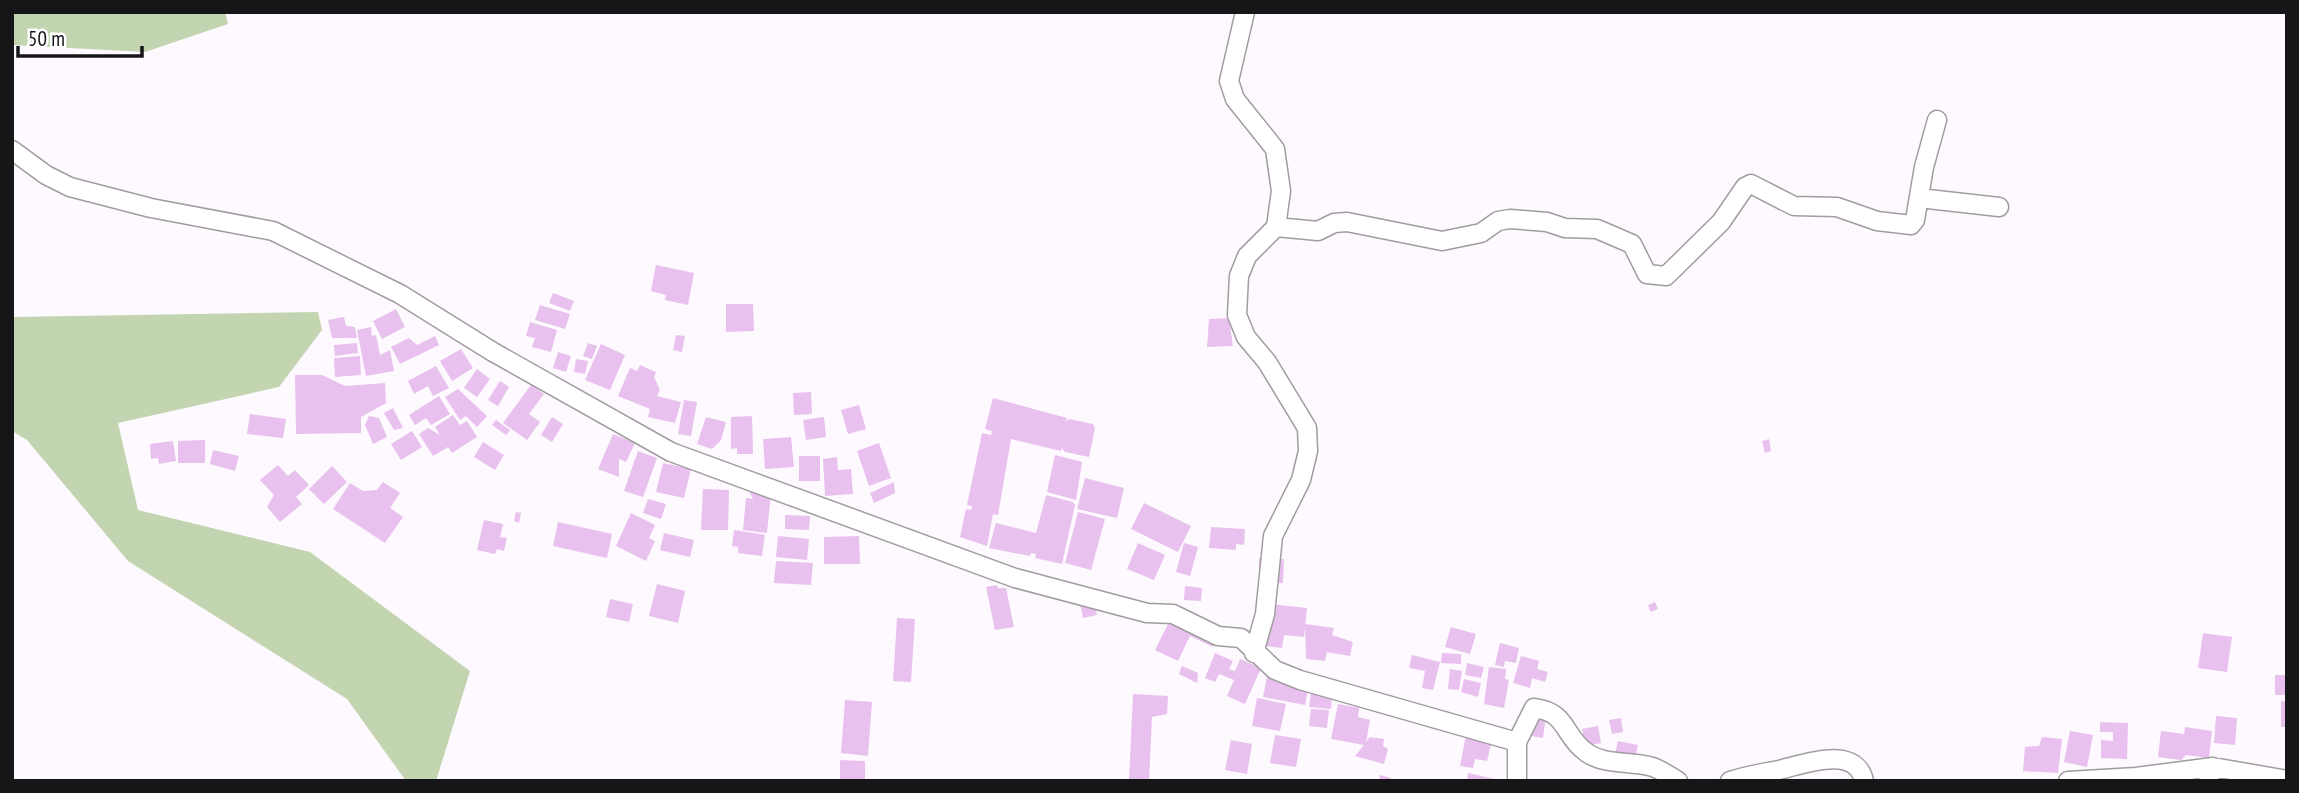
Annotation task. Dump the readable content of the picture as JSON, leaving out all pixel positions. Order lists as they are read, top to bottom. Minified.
{"scale_bar":"50 m"}
